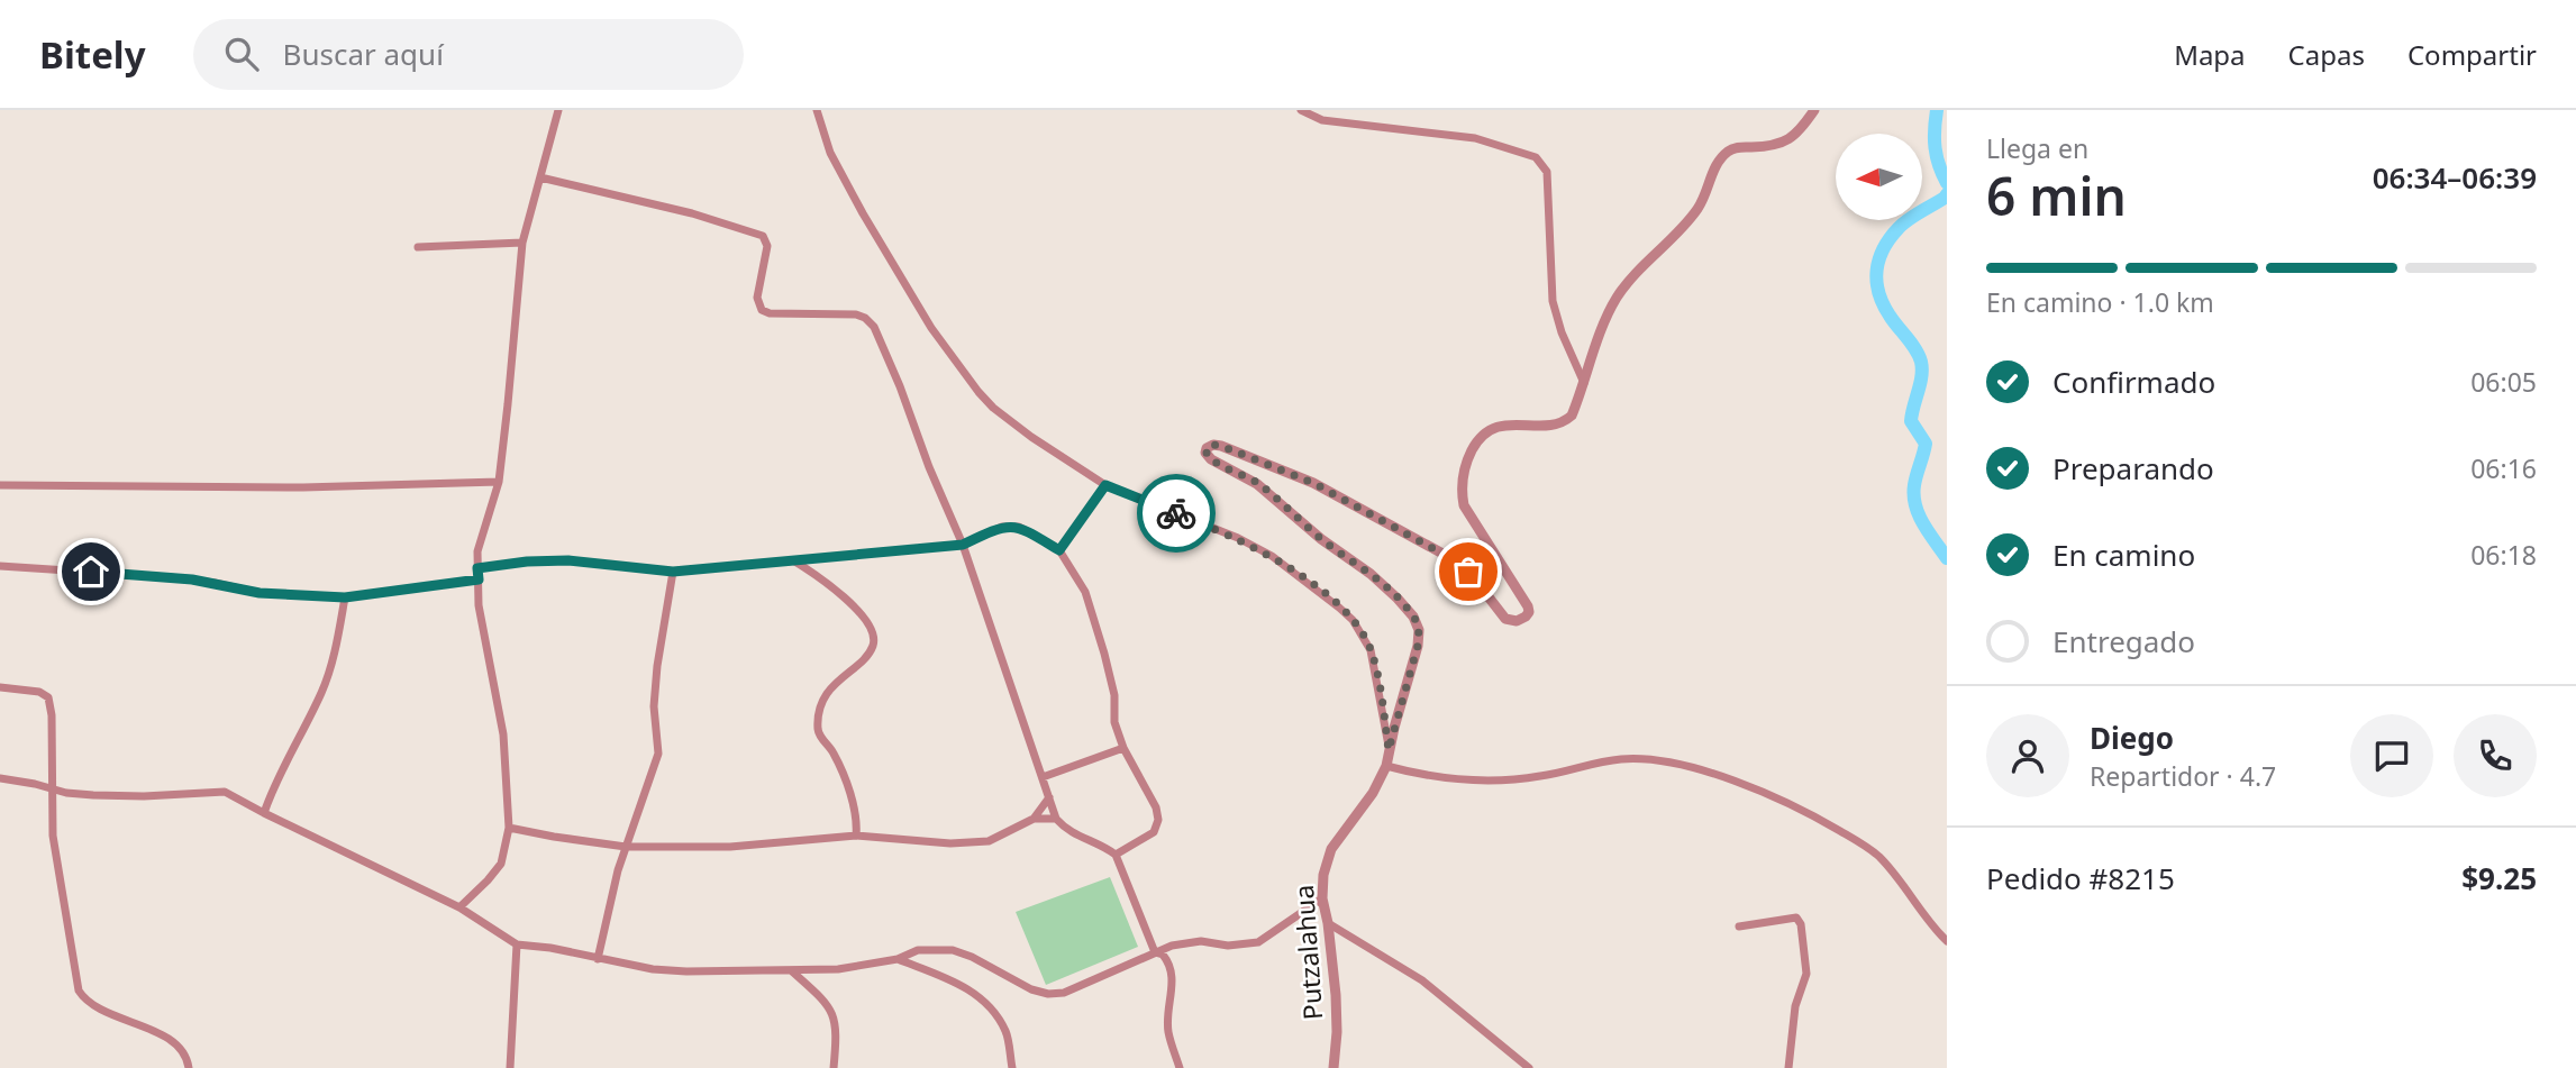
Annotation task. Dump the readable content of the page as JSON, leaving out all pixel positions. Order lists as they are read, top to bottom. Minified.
{"streets":{"street":["Putzalahua"]},"north":"left","page":{"header":"Bitely","search":"Buscar aquí","nav":["Mapa","Capas","Compartir"],"heading":["6 min","Llega en","06:34–06:39"],"panel":["Diego","Repartidor · 4.7","Pedido #8215","$9.25"],"bar":"En camino · 1.0 km","list":[["Confirmado","06:05"],["Preparando","06:16"],["En camino","06:18"],"Entregado"]}}
